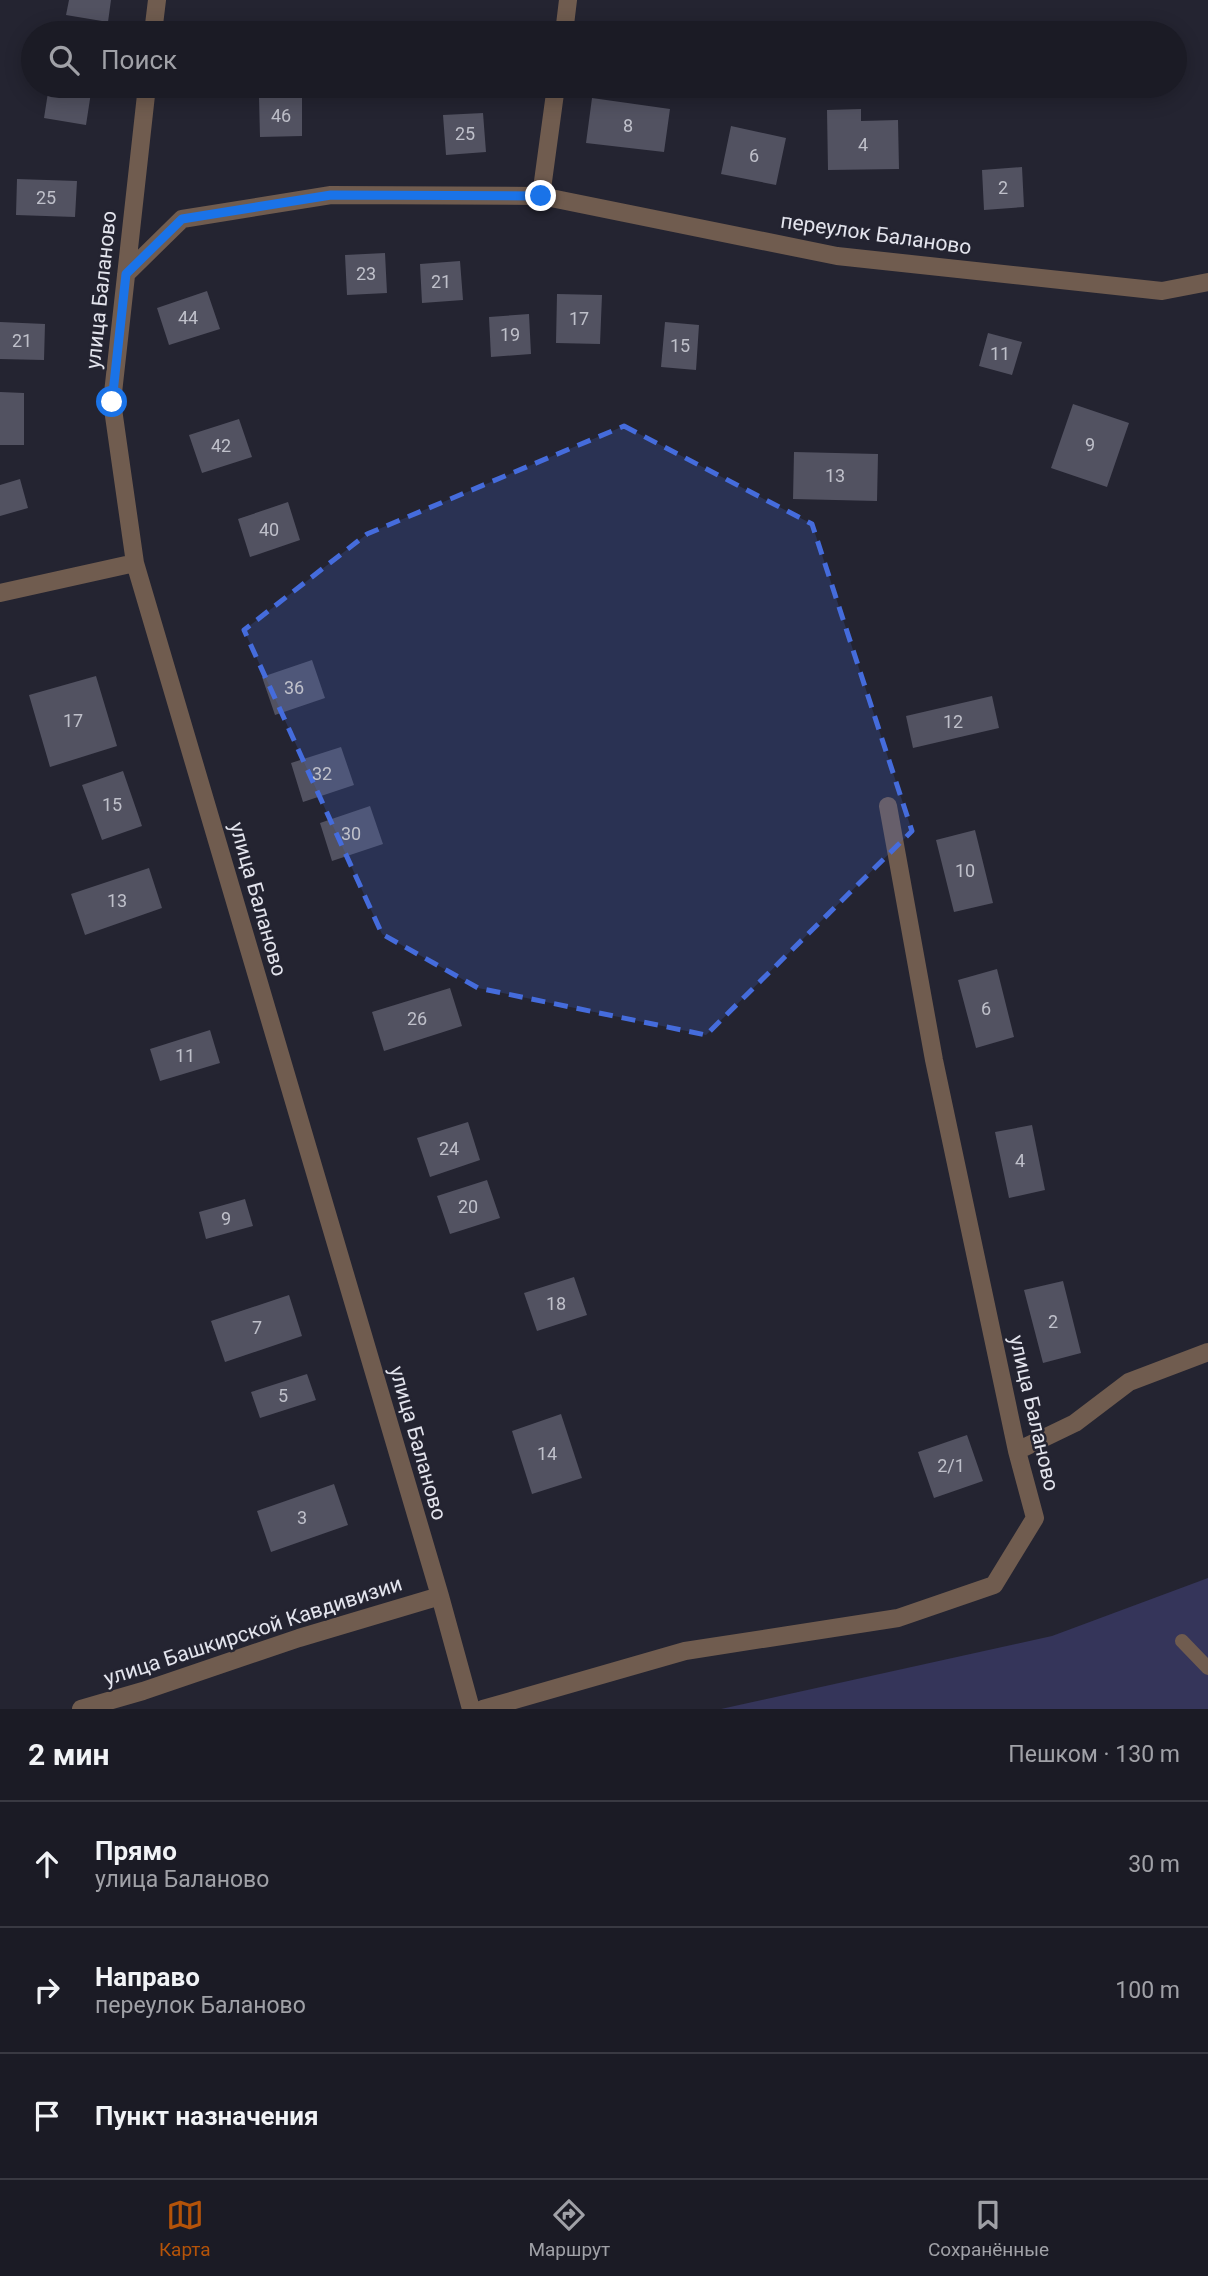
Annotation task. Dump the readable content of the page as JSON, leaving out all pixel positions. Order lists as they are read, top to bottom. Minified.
{"streets":{"street":["переулок Баланово","улица Баланово","улица Башкирской Кавдивизии"]},"crossings":[["переулок Баланово","улица Баланово"],["улица Баланово","улица Башкирской Кавдивизии"]],"house_numbers":["46","8","25","4","6","2","25","23","21","44","17","19","21","15","11","9","42","13","40","36","17","12","32","15","30","10","13","6","26","11","24","4","20","9","18","2","7","5","14","2/1","3"],"page":{"search":"Поиск","heading":["2 мин","Пешком · 130 m"],"list":[["Прямо","улица Баланово","30 m"],["Направо","переулок Баланово","100 m"],"Пункт назначения"],"nav":["Карта","Маршрут","Сохранённые"]}}
